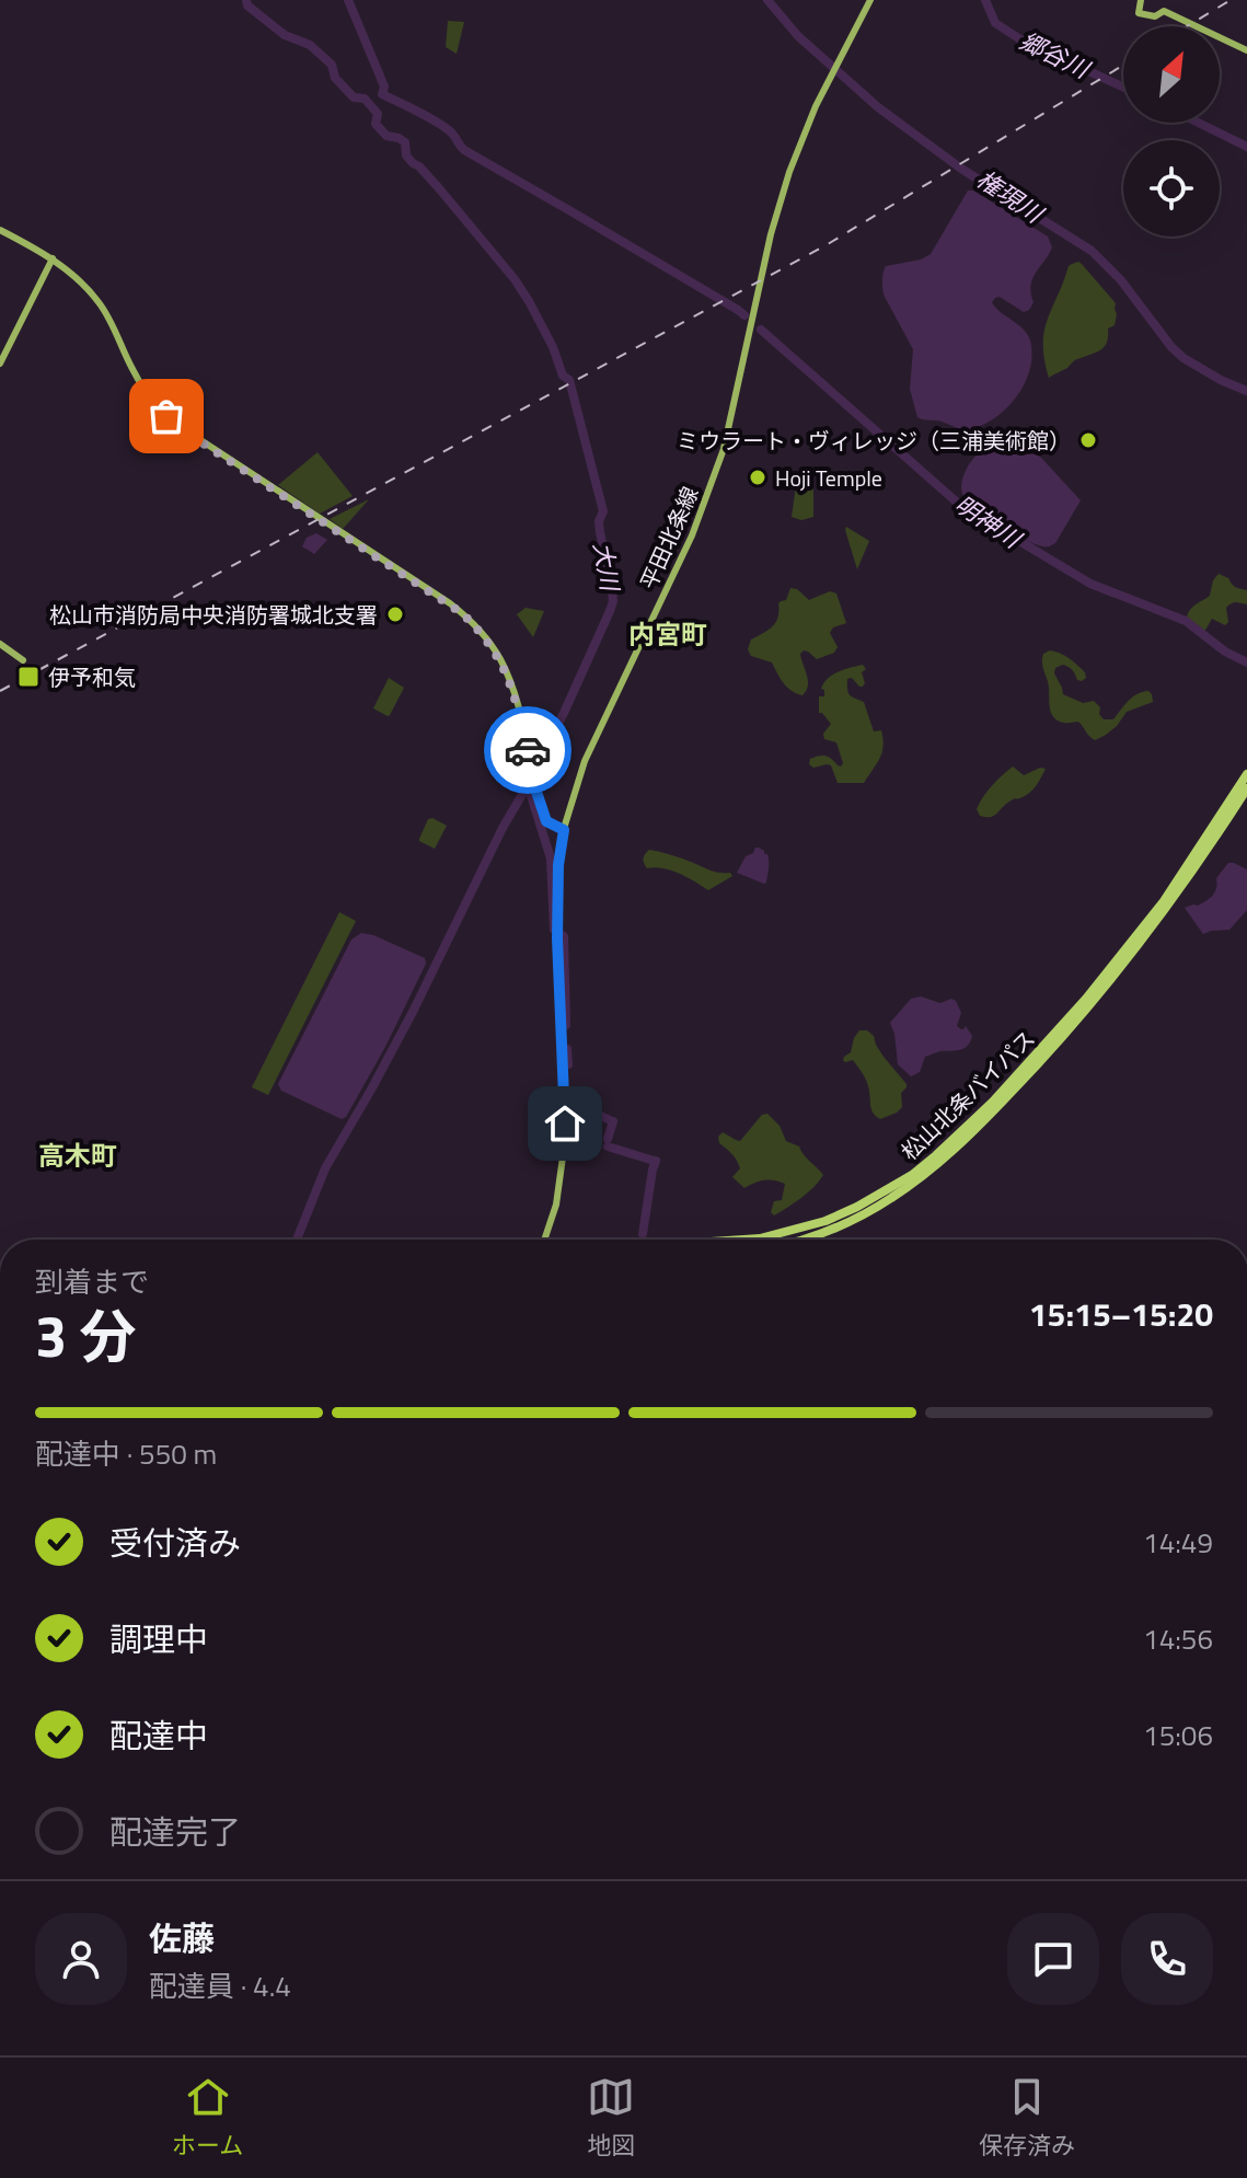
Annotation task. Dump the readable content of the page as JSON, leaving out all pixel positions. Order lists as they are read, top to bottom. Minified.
{"streets":{"highway":["松山北条バイパス"],"main road":["平田北条線"]},"districts":["内宮町","高木町"],"water":["郷谷川","権現川","明神川","大川"],"places":{"other":["ミウラート・ヴィレッジ（三浦美術館）","Hoji Temple","松山市消防局中央消防署城北支署"],"transit":["伊予和気"]},"north":"top right","page":{"heading":["3 分","到着まで","15:15–15:20"],"panel":["佐藤","配達員 · 4.4"],"bar":"配達中 · 550 m","list":[["受付済み","14:49"],["調理中","14:56"],["配達中","15:06"],"配達完了"],"tabs":["ホーム","地図","保存済み"]}}
